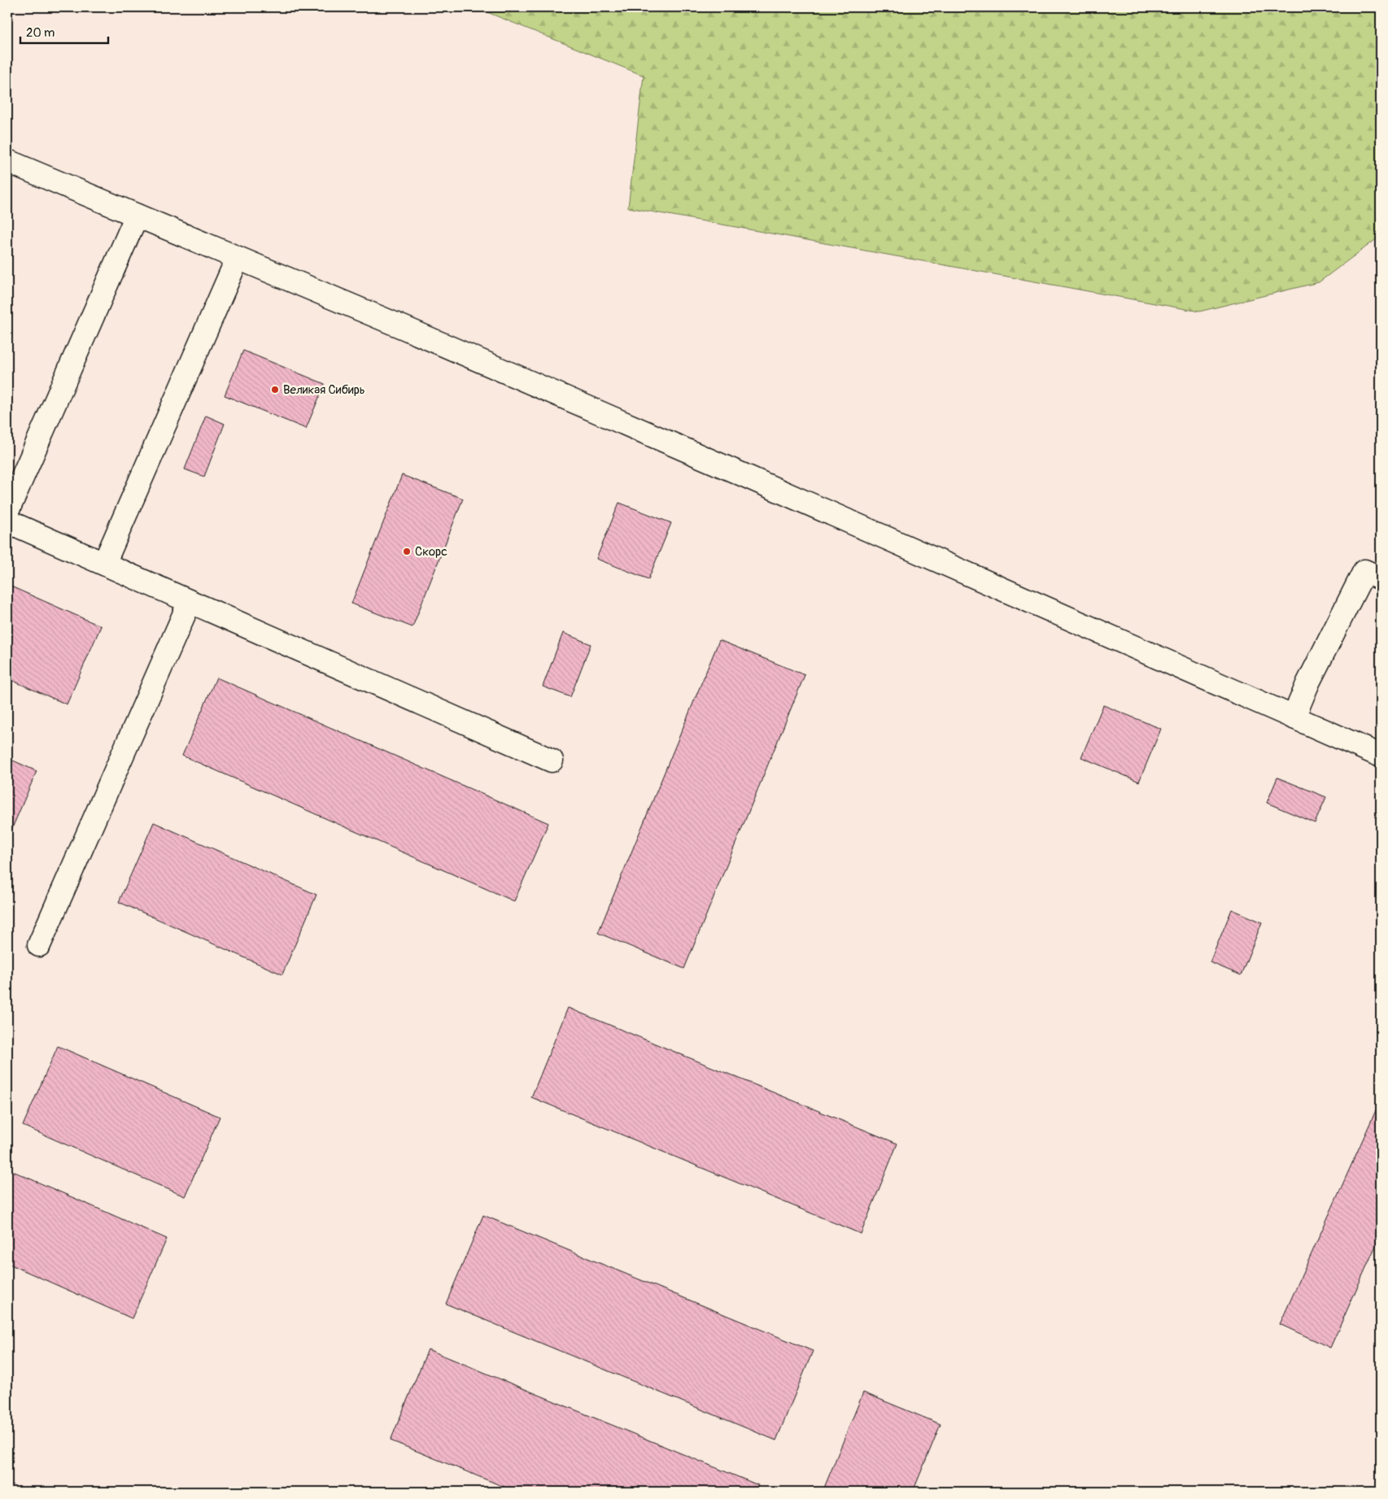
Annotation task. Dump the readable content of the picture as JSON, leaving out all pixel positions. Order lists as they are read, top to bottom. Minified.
{"places":["Великая Сибирь","Скорс"],"scale_bar":"20 m"}
